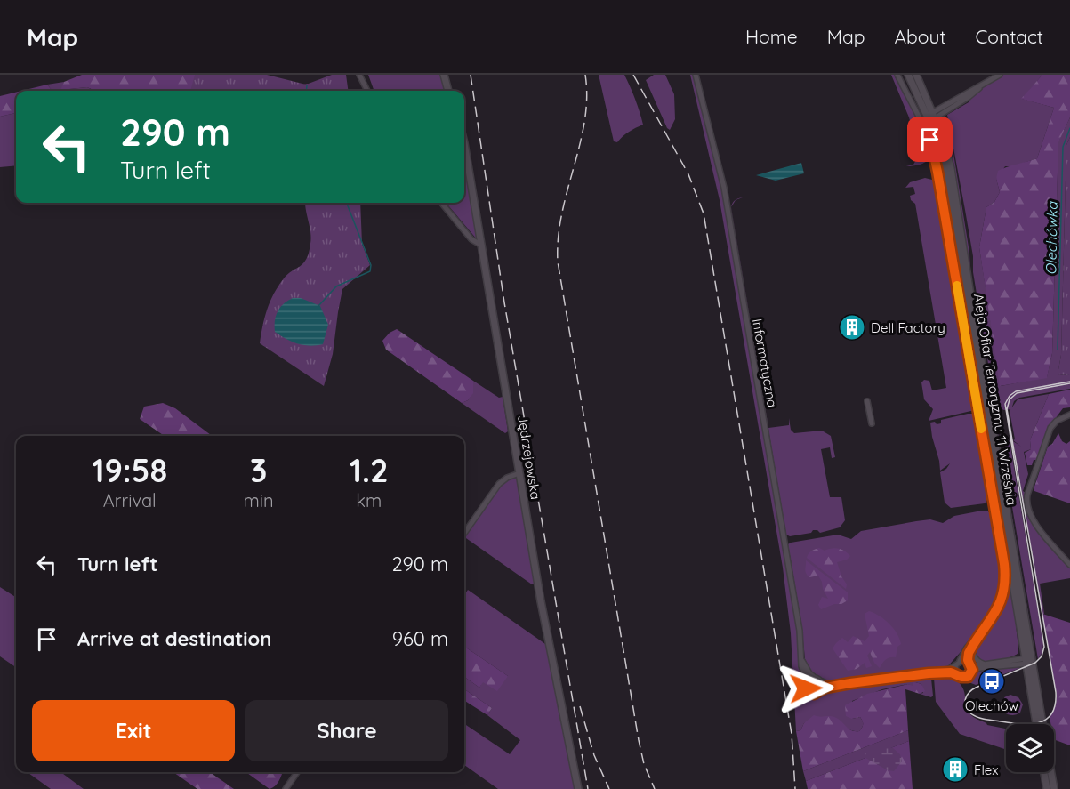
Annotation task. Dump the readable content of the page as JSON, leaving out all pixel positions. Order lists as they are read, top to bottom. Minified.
{"streets":{"street":["Informatyczna","Aleja Ofiar Terroryzmu 11 Września","Jędrzejowska"]},"water":["Olechówka"],"places":{"building":["Dell Factory","Flex"],"bus stop":["Olechów"]},"page":{"header":"Map","nav":["Home","Map","About","Contact"],"turn":["290 m","Turn left"],"eta":["19:58","Arrival","3","min","1.2","km"],"list":[{"name":"Turn left","value":"290 m"},{"name":"Arrive at destination","value":"960 m"}],"buttons":["Exit","Share"]}}
